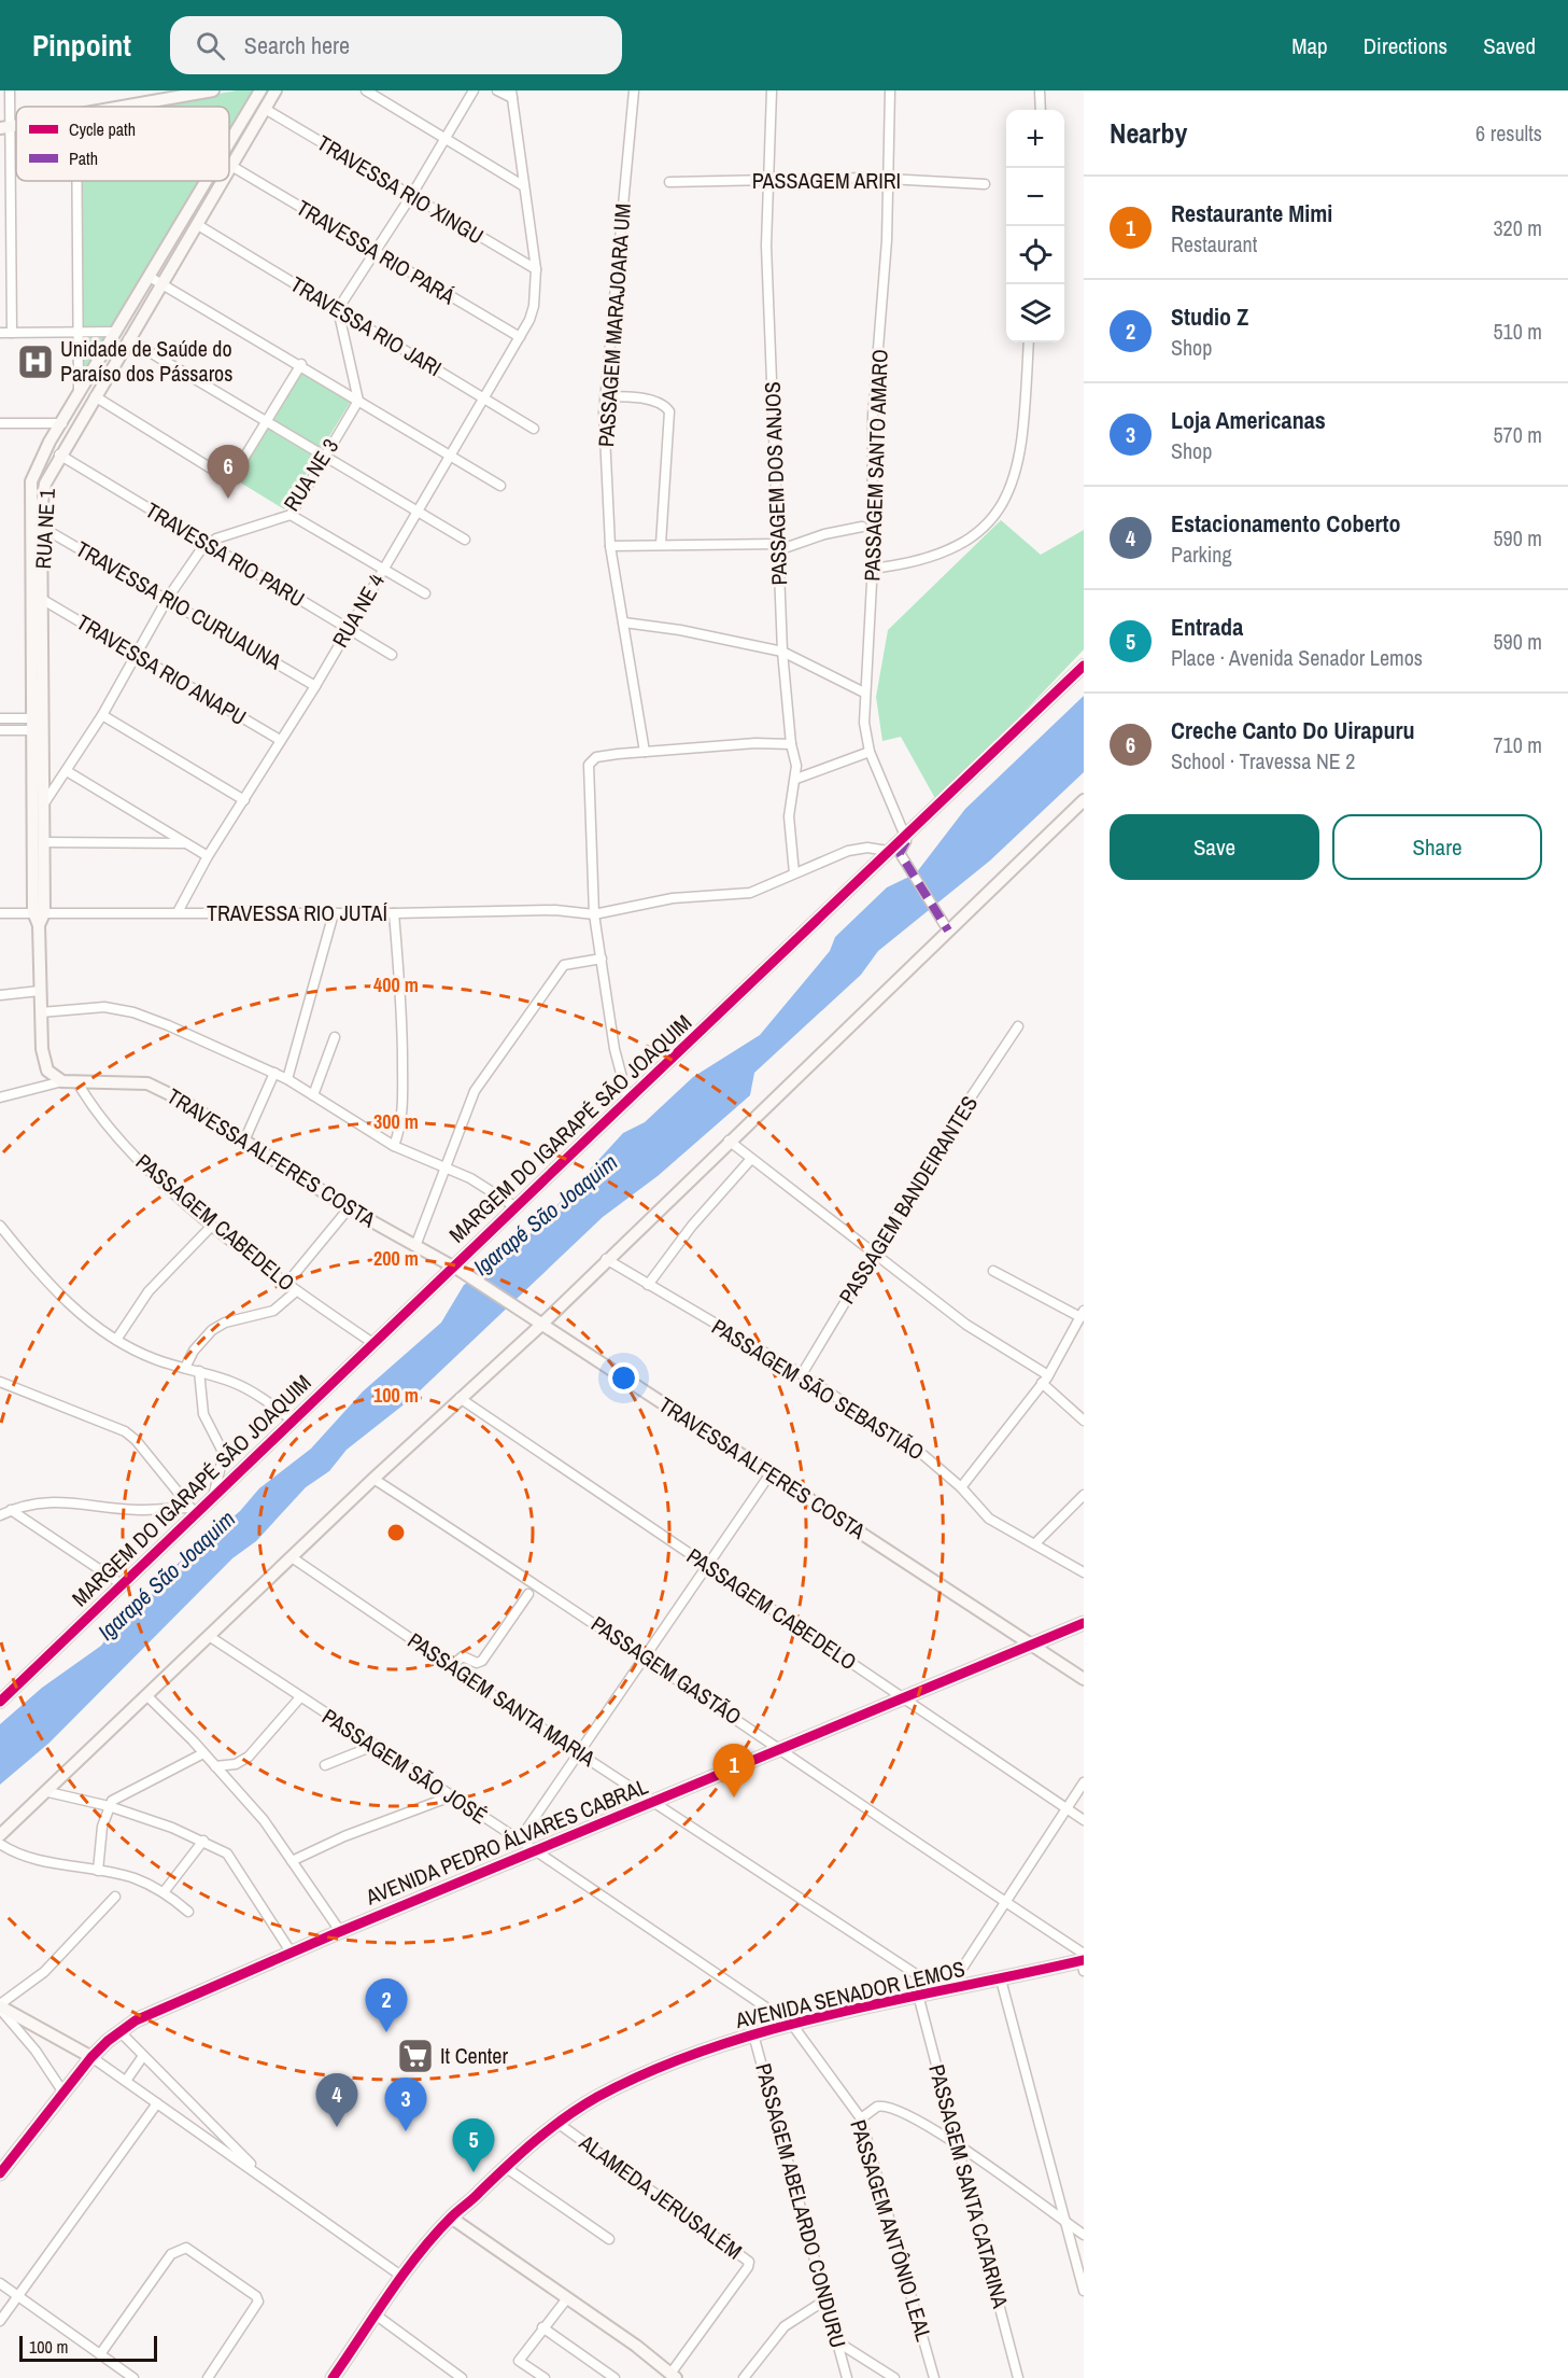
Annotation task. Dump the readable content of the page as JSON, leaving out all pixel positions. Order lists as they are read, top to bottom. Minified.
{"streets":{"main road":["AVENIDA PEDRO ÁLVARES CABRAL","AVENIDA SENADOR LEMOS"],"street":["PASSAGEM ARIRI","TRAVESSA RIO XINGU","TRAVESSA RIO PARÁ","PASSAGEM MARAJOARA UM","TRAVESSA RIO JARI","PASSAGEM SANTO AMARO","RUA NE 3","PASSAGEM DOS ANJOS","RUA NE 1","TRAVESSA RIO PARU","TRAVESSA RIO CURUAUNA","RUA NE 4","TRAVESSA RIO ANAPU","TRAVESSA RIO JUTAÍ","MARGEM DO IGARAPÉ SÃO JOAQUIM","TRAVESSA ALFERES COSTA","PASSAGEM BANDEIRANTES","PASSAGEM CABEDELO","PASSAGEM SÃO SEBASTIÃO","PASSAGEM GASTÃO","PASSAGEM SANTA MARIA","PASSAGEM SÃO JOSÉ","PASSAGEM SANTA CATARINA","ALAMEDA JERUSALÉM","PASSAGEM ABELARDO CONDURU","PASSAGEM ANTÔNIO LEAL"]},"crossings":[["PASSAGEM ARIRI","PASSAGEM SANTO AMARO"],["PASSAGEM ARIRI","PASSAGEM DOS ANJOS"],["TRAVESSA RIO XINGU","RUA NE 1"],["TRAVESSA RIO XINGU","RUA NE 4"],["TRAVESSA RIO PARÁ","RUA NE 1"],["TRAVESSA RIO PARÁ","RUA NE 4"],["TRAVESSA RIO JARI","RUA NE 1"],["TRAVESSA RIO JARI","RUA NE 4"],["PASSAGEM SANTO AMARO","MARGEM DO IGARAPÉ SÃO JOAQUIM"],["RUA NE 3","TRAVESSA RIO PARU"],["PASSAGEM DOS ANJOS","TRAVESSA RIO JUTAÍ"],["RUA NE 1","TRAVESSA RIO PARU"],["RUA NE 1","TRAVESSA RIO CURUAUNA"],["RUA NE 1","TRAVESSA RIO ANAPU"],["RUA NE 1","TRAVESSA RIO JUTAÍ"],["TRAVESSA RIO PARU","RUA NE 4"],["TRAVESSA RIO CURUAUNA","RUA NE 4"],["RUA NE 4","TRAVESSA RIO ANAPU"],["RUA NE 4","TRAVESSA RIO JUTAÍ"],["TRAVESSA RIO JUTAÍ","MARGEM DO IGARAPÉ SÃO JOAQUIM"],["MARGEM DO IGARAPÉ SÃO JOAQUIM","TRAVESSA ALFERES COSTA"],["MARGEM DO IGARAPÉ SÃO JOAQUIM","PASSAGEM CABEDELO"],["TRAVESSA ALFERES COSTA","PASSAGEM CABEDELO"],["TRAVESSA ALFERES COSTA","AVENIDA PEDRO ÁLVARES CABRAL"],["PASSAGEM BANDEIRANTES","PASSAGEM SÃO SEBASTIÃO"],["PASSAGEM CABEDELO","AVENIDA PEDRO ÁLVARES CABRAL"],["PASSAGEM GASTÃO","AVENIDA PEDRO ÁLVARES CABRAL"],["PASSAGEM GASTÃO","AVENIDA SENADOR LEMOS"],["PASSAGEM SANTA MARIA","AVENIDA PEDRO ÁLVARES CABRAL"],["PASSAGEM SANTA MARIA","AVENIDA SENADOR LEMOS"],["PASSAGEM SÃO JOSÉ","AVENIDA PEDRO ÁLVARES CABRAL"],["PASSAGEM SÃO JOSÉ","AVENIDA SENADOR LEMOS"],["PASSAGEM SÃO JOSÉ","PASSAGEM ANTÔNIO LEAL"],["AVENIDA SENADOR LEMOS","PASSAGEM SANTA CATARINA"],["AVENIDA SENADOR LEMOS","ALAMEDA JERUSALÉM"],["AVENIDA SENADOR LEMOS","PASSAGEM ABELARDO CONDURU"],["AVENIDA SENADOR LEMOS","PASSAGEM ANTÔNIO LEAL"]],"water":["Igarapé São Joaquim"],"places":{"hospital":["Unidade de Saúde do Paraíso dos Pássaros"],"supermarket":["It Center"]},"legend":["Cycle path","Path"],"scale_bar":"100 m","page":{"header":"Pinpoint","search":"Search here","nav":["Map","Directions","Saved"],"heading":["Nearby","6 results"],"map_buttons":["+","−"],"list":[{"mark":"1","name":"Restaurante Mimi","note":"Restaurant","value":"320 m"},{"mark":"2","name":"Studio Z","note":"Shop","value":"510 m"},{"mark":"3","name":"Loja Americanas","note":"Shop","value":"570 m"},{"mark":"4","name":"Estacionamento Coberto","note":"Parking","value":"590 m"},{"mark":"5","name":"Entrada","note":"Place · Avenida Senador Lemos","value":"590 m"},{"mark":"6","name":"Creche Canto Do Uirapuru","note":"School · Travessa NE 2","value":"710 m"}],"pins":["6","1","2","4","3","5"],"buttons":["Save","Share"],"scale":"100 m"},"rings":["400 m","300 m","200 m","100 m"]}
